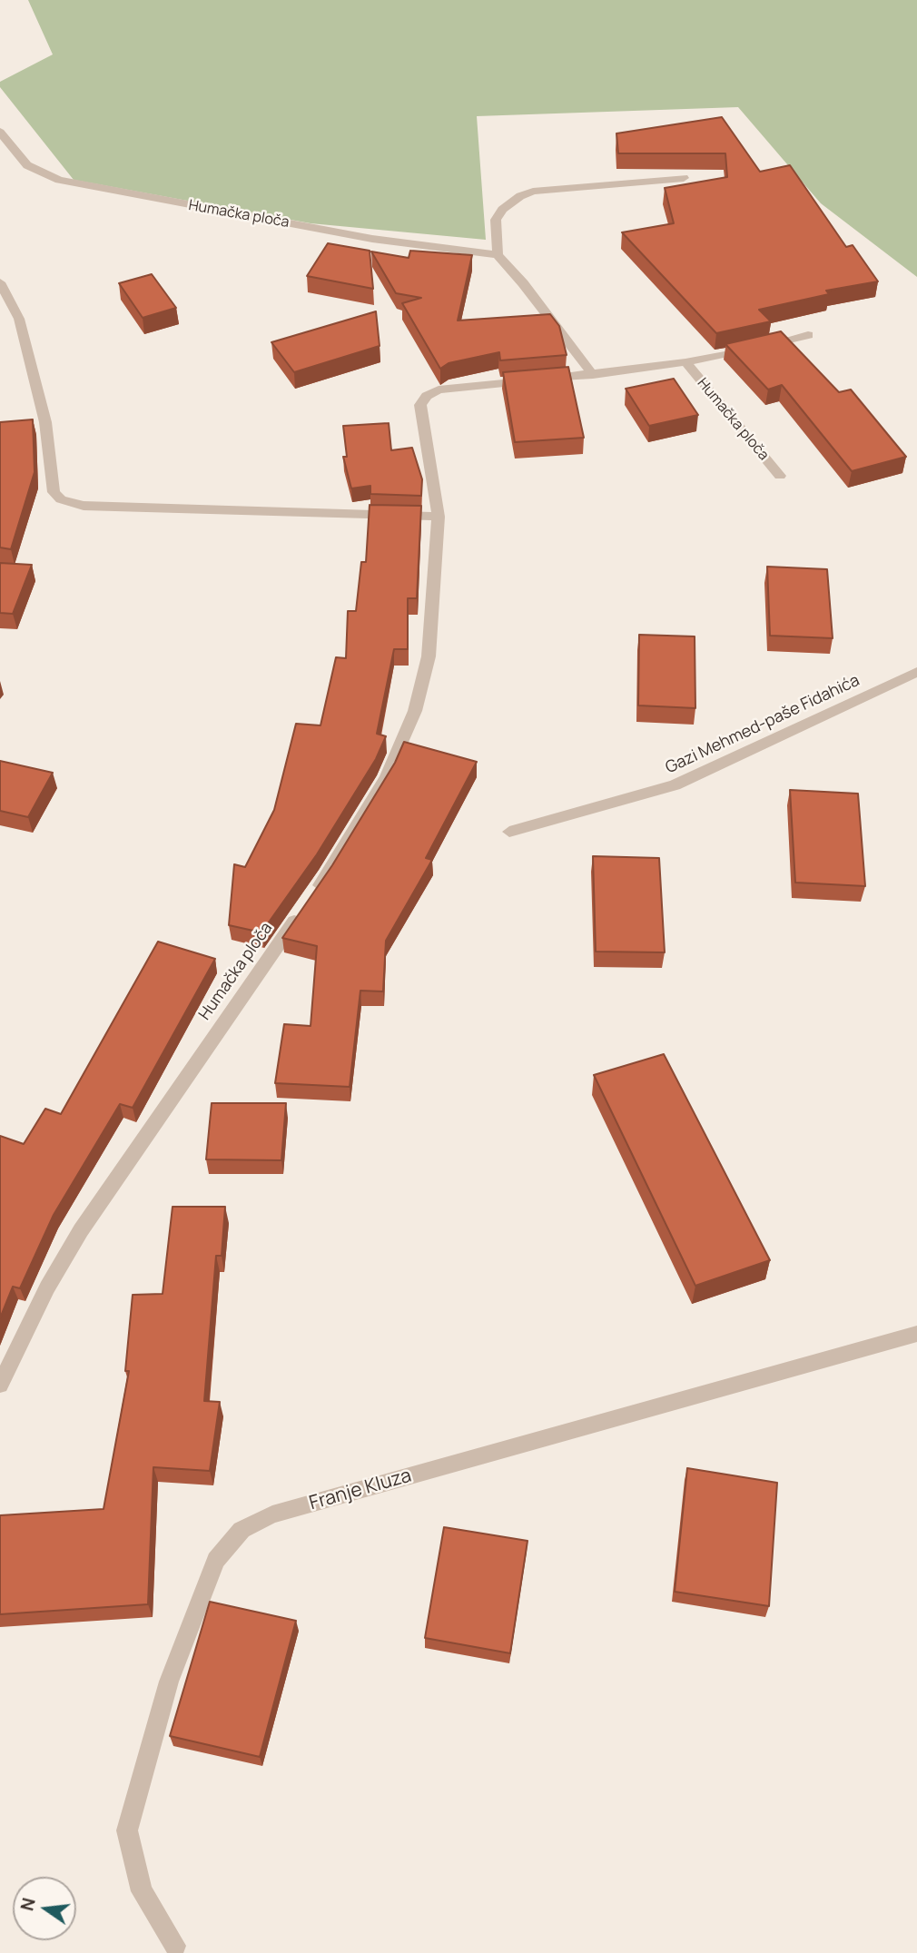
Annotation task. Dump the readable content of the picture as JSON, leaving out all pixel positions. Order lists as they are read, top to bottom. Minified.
{"streets":{"street":["Humačka ploča","Gazi Mehmed-paše Fidahića","Franje Kluza"]},"north":"left"}
